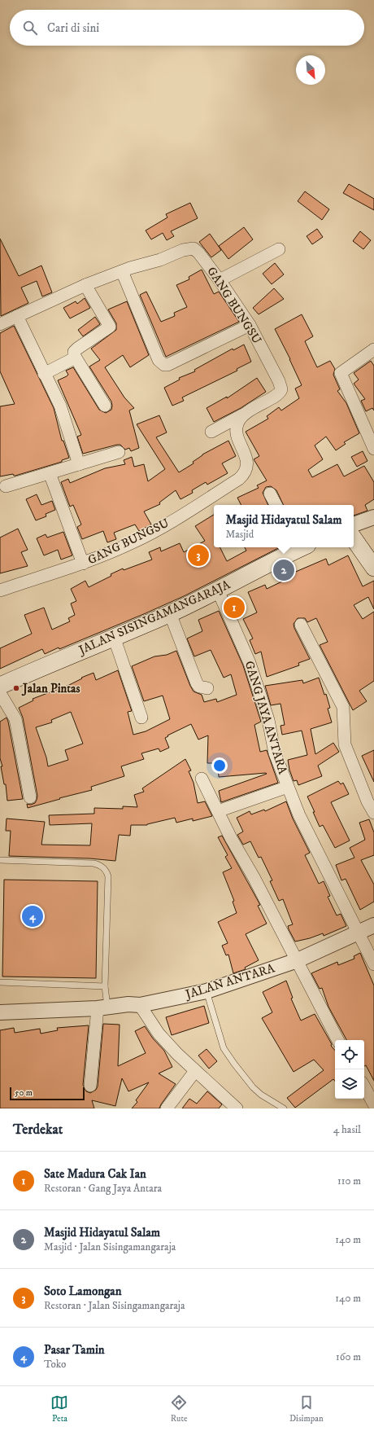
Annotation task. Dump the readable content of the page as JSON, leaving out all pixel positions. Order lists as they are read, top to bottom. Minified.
{"streets":{"main road":["JALAN SISINGAMANGARAJA"],"street":["GANG BUNGSU","GANG JAYA ANTARA","JALAN ANTARA"]},"crossings":[["JALAN SISINGAMANGARAJA","GANG JAYA ANTARA"],["GANG JAYA ANTARA","JALAN ANTARA"]],"places":["Jalan Pintas"],"scale_bar":"50 m","north":"bottom right","page":{"search":"Cari di sini","popup":["Masjid Hidayatul Salam","Masjid"],"pins":["3","2","1","4"],"scale":"50 m","heading":["Terdekat","4 hasil"],"list":[{"mark":"1","name":"Sate Madura Cak Ian","note":"Restoran · Gang Jaya Antara","value":"110 m"},{"mark":"2","name":"Masjid Hidayatul Salam","note":"Masjid · Jalan Sisingamangaraja","value":"140 m"},{"mark":"3","name":"Soto Lamongan","note":"Restoran · Jalan Sisingamangaraja","value":"140 m"},{"mark":"4","name":"Pasar Tamin","note":"Toko","value":"160 m"}],"nav":["Peta","Rute","Disimpan"]}}
